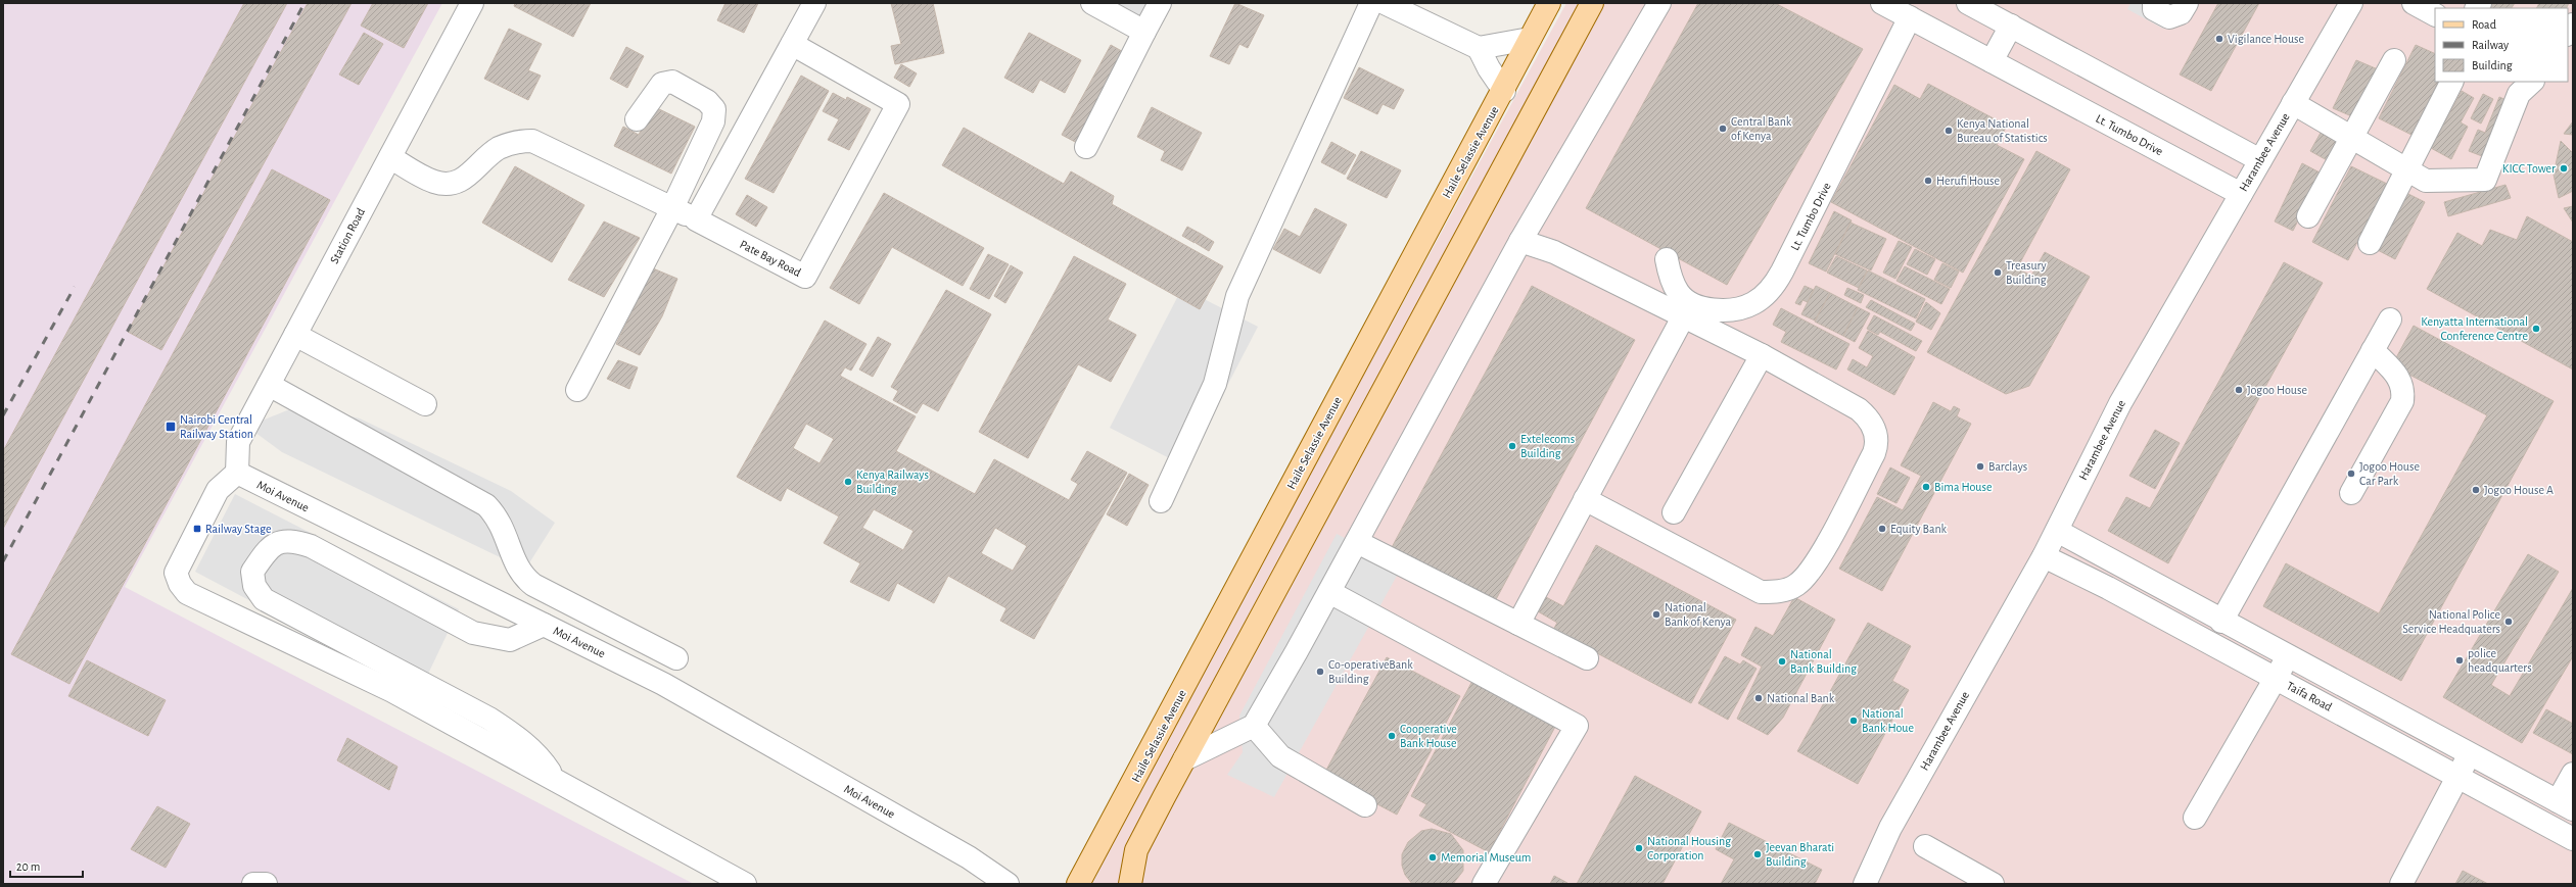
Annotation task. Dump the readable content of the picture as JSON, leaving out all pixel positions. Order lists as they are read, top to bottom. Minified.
{"streets":{"main road":["Haile Selassie Avenue"],"street":["Lt. Tumbo Drive","Harambee Avenue","Station Road","Pate Bay Road","Moi Avenue","Taifa Road"]},"crossings":[["Lt. Tumbo Drive","Harambee Avenue"],["Harambee Avenue","Taifa Road"],["Station Road","Moi Avenue"]],"places":{"other":["Vigilance House","Central Bank of Kenya","Kenya National Bureau of Statistics","KICC Tower","Herufi House","Treasury Building","Kenyatta International Conference Centre","Jogoo House","Extelecoms Building","Barclays","Jogoo House Car Park","Kenya Railways Building","Bima House","Jogoo House A","Equity Bank","National Bank of Kenya","National Police Service Headquaters","police headquarters","National Bank Building","Co-operativeBank Building","National Bank","National Bank Houe","Cooperative Bank House","National Housing Corporation","Jeevan Bharati Building","Memorial Museum"],"transit":["Nairobi Central Railway Station","Railway Stage"]},"legend":["Road","Railway","Building"],"scale_bar":"20 m"}
